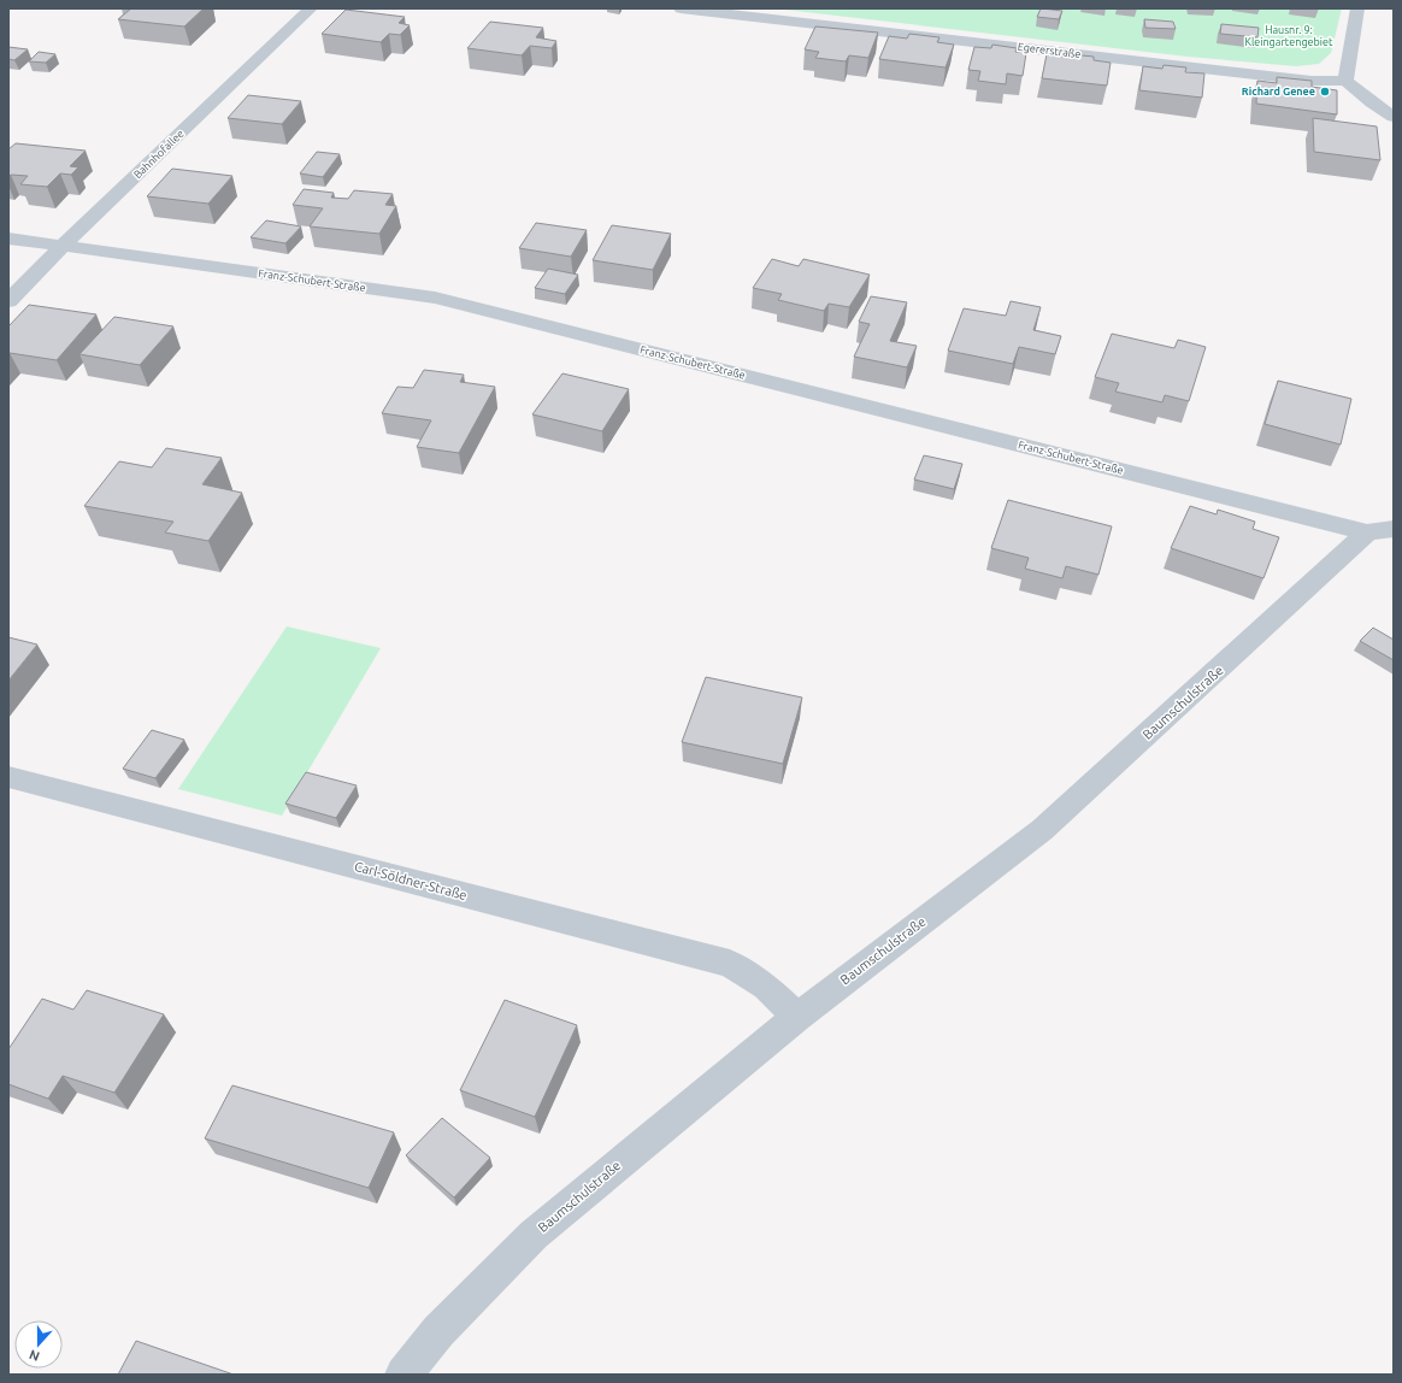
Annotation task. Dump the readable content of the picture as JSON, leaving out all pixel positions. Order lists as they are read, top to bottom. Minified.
{"streets":{"street":["Egererstraße","Bahnhofallee","Franz-Schubert-Straße","Baumschulstraße","Carl-Söldner-Straße"]},"crossings":[["Bahnhofallee","Franz-Schubert-Straße"],["Franz-Schubert-Straße","Baumschulstraße"],["Baumschulstraße","Carl-Söldner-Straße"]],"parks":["Hausnr. 9: Kleingartengebiet"],"places":["Richard Genee"],"north":"bottom"}
